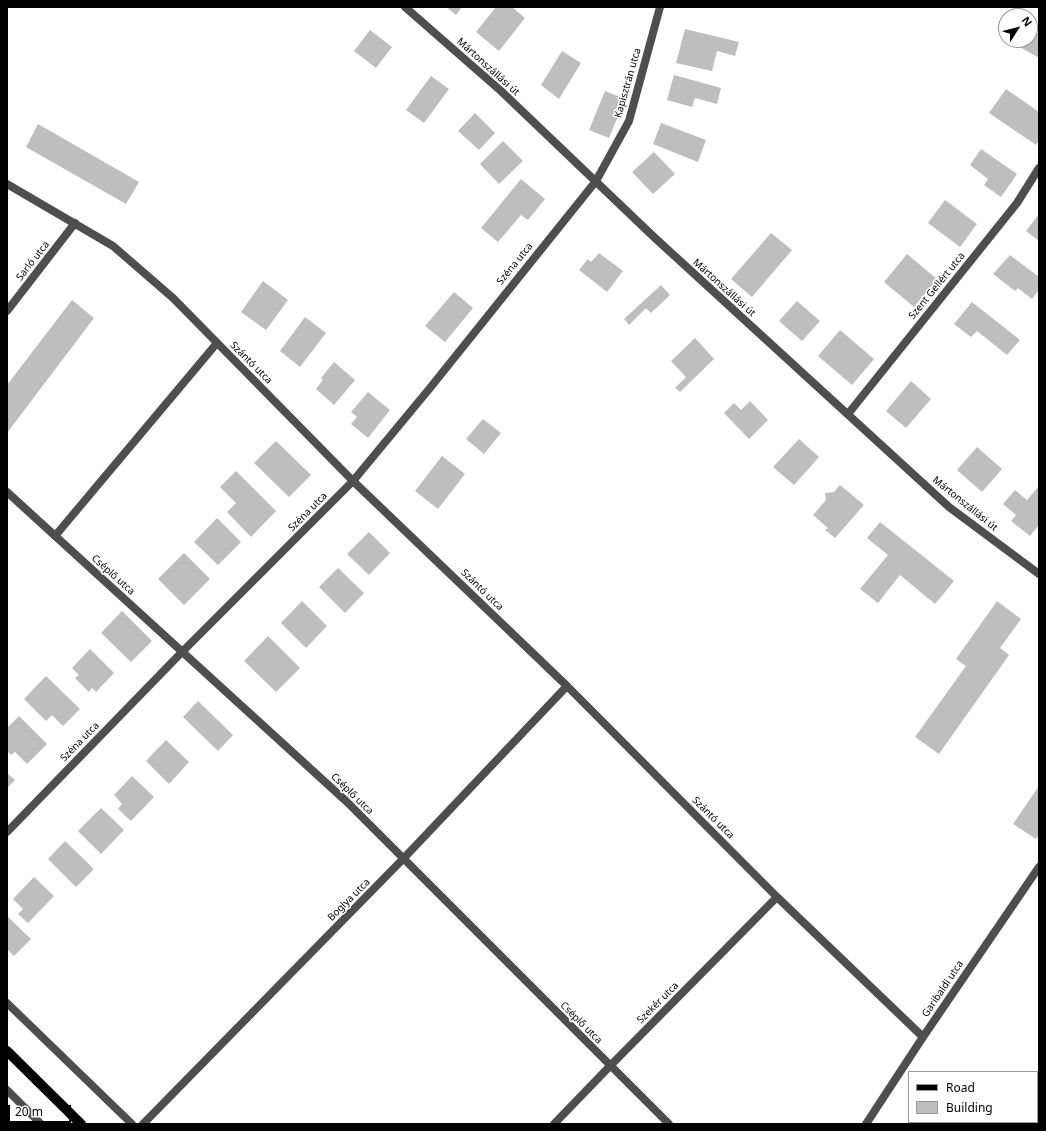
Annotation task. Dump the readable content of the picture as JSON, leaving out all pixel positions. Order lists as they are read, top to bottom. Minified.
{"streets":{"street":["Mártonszállási út","Kapisztrán utca","Sarló utca","Széna utca","Szent Gellért utca","Szántó utca","Cséplő utca","Boglya utca","Garibaldi utca","Szekér utca"]},"crossings":[["Mártonszállási út","Kapisztrán utca"],["Mártonszállási út","Széna utca"],["Mártonszállási út","Szent Gellért utca"],["Kapisztrán utca","Széna utca"],["Sarló utca","Szántó utca"],["Széna utca","Szántó utca"],["Széna utca","Cséplő utca"],["Szántó utca","Boglya utca"],["Szántó utca","Garibaldi utca"],["Szántó utca","Szekér utca"],["Cséplő utca","Boglya utca"],["Cséplő utca","Szekér utca"]],"legend":["Road","Building"],"scale_bar":"20 m","north":"top right"}
